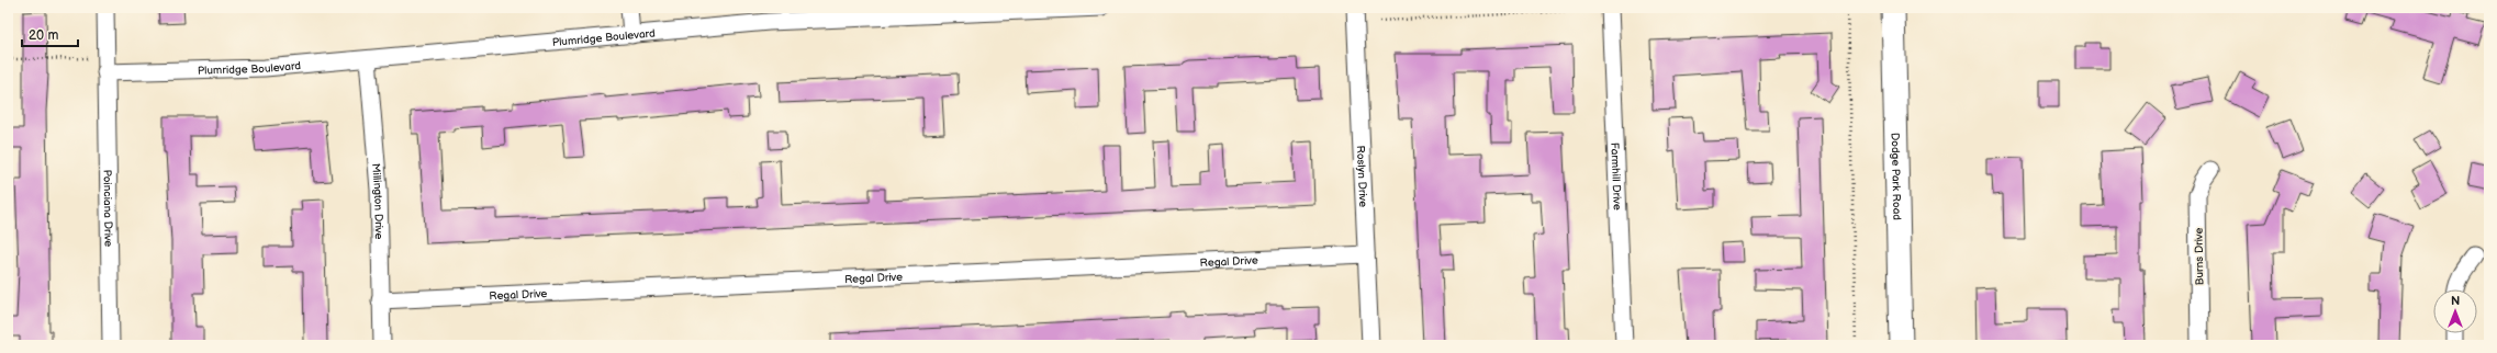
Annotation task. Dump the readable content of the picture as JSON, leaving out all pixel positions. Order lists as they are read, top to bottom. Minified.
{"streets":{"street":["Plumridge Boulevard","Roslyn Drive","Farmhill Drive","Dodge Park Road","Millington Drive","Poinciana Drive","Burns Drive","Regal Drive"]},"crossings":[["Plumridge Boulevard","Millington Drive"],["Plumridge Boulevard","Poinciana Drive"],["Roslyn Drive","Regal Drive"],["Millington Drive","Regal Drive"]],"scale_bar":"20 m","north":"top"}
